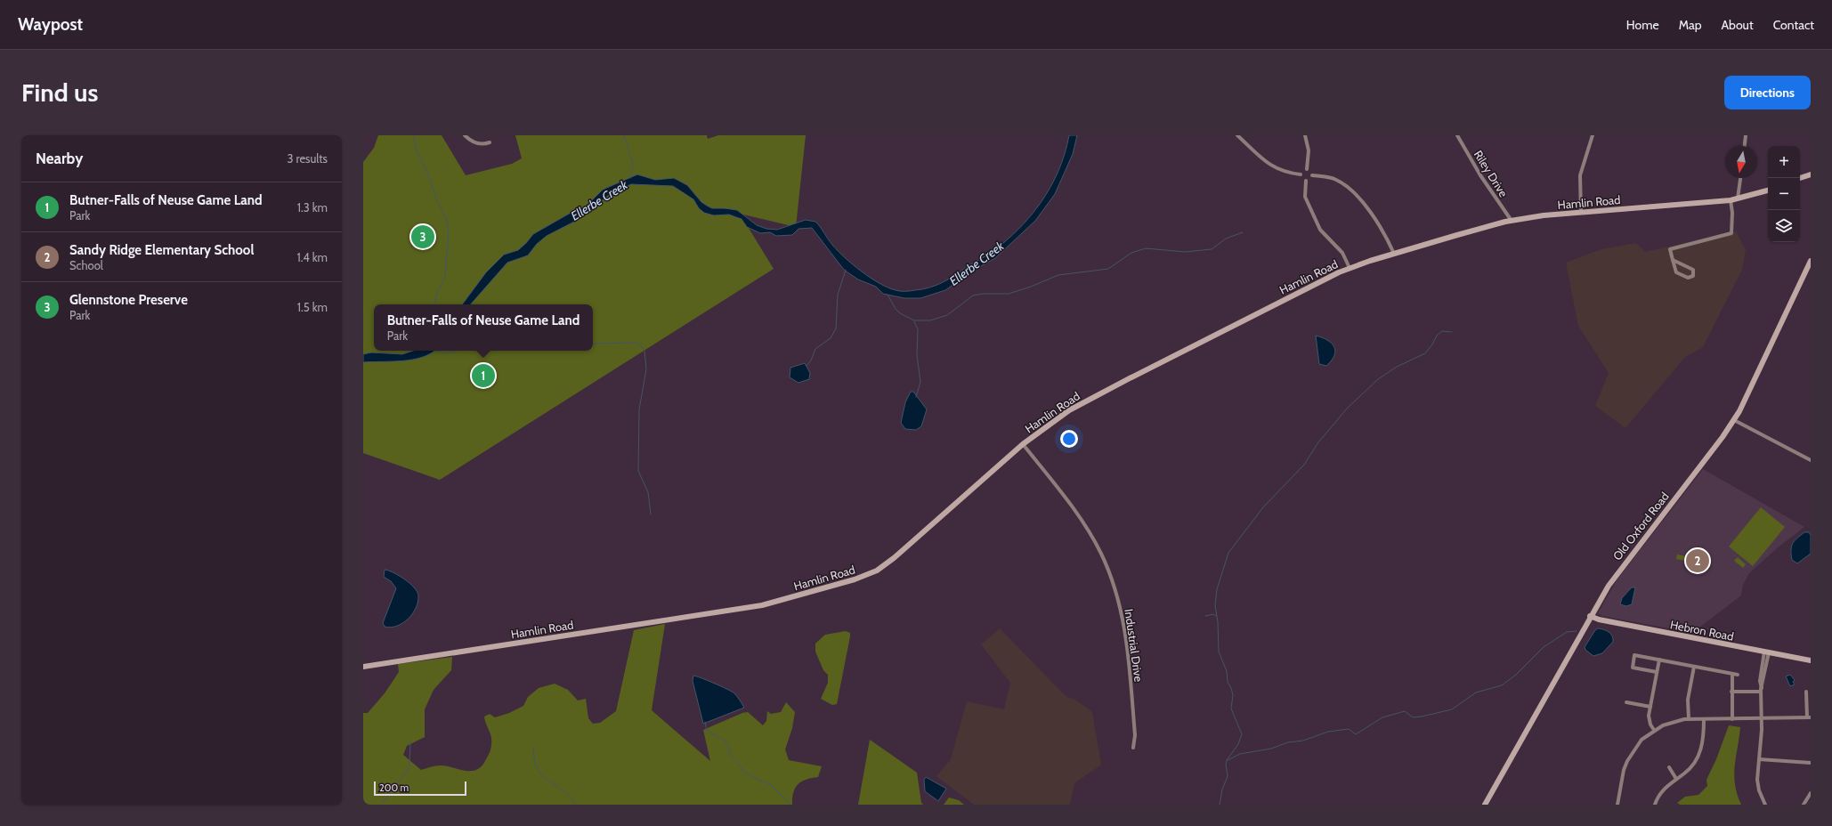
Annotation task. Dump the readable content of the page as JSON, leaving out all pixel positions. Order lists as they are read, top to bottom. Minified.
{"streets":{"street":["Riley Drive","Hamlin Road","Old Oxford Road","Hebron Road","Industrial Drive"]},"crossings":[["Riley Drive","Hamlin Road"],["Hamlin Road","Industrial Drive"],["Old Oxford Road","Hebron Road"]],"water":["Ellerbe Creek"],"scale_bar":"200 m","north":"bottom","page":{"header":"Waypost","nav":["Home","Map","About","Contact"],"buttons":"Directions","title":"Find us","heading":["Nearby","3 results"],"map_buttons":["+","−"],"list":[{"mark":"1","name":"Butner-Falls of Neuse Game Land","note":"Park","value":"1.3 km"},{"mark":"2","name":"Sandy Ridge Elementary School","note":"School","value":"1.4 km"},{"mark":"3","name":"Glennstone Preserve","note":"Park","value":"1.5 km"}],"pins":["3","1","2"],"popup":["Butner-Falls of Neuse Game Land","Park"],"scale":"200 m"}}
